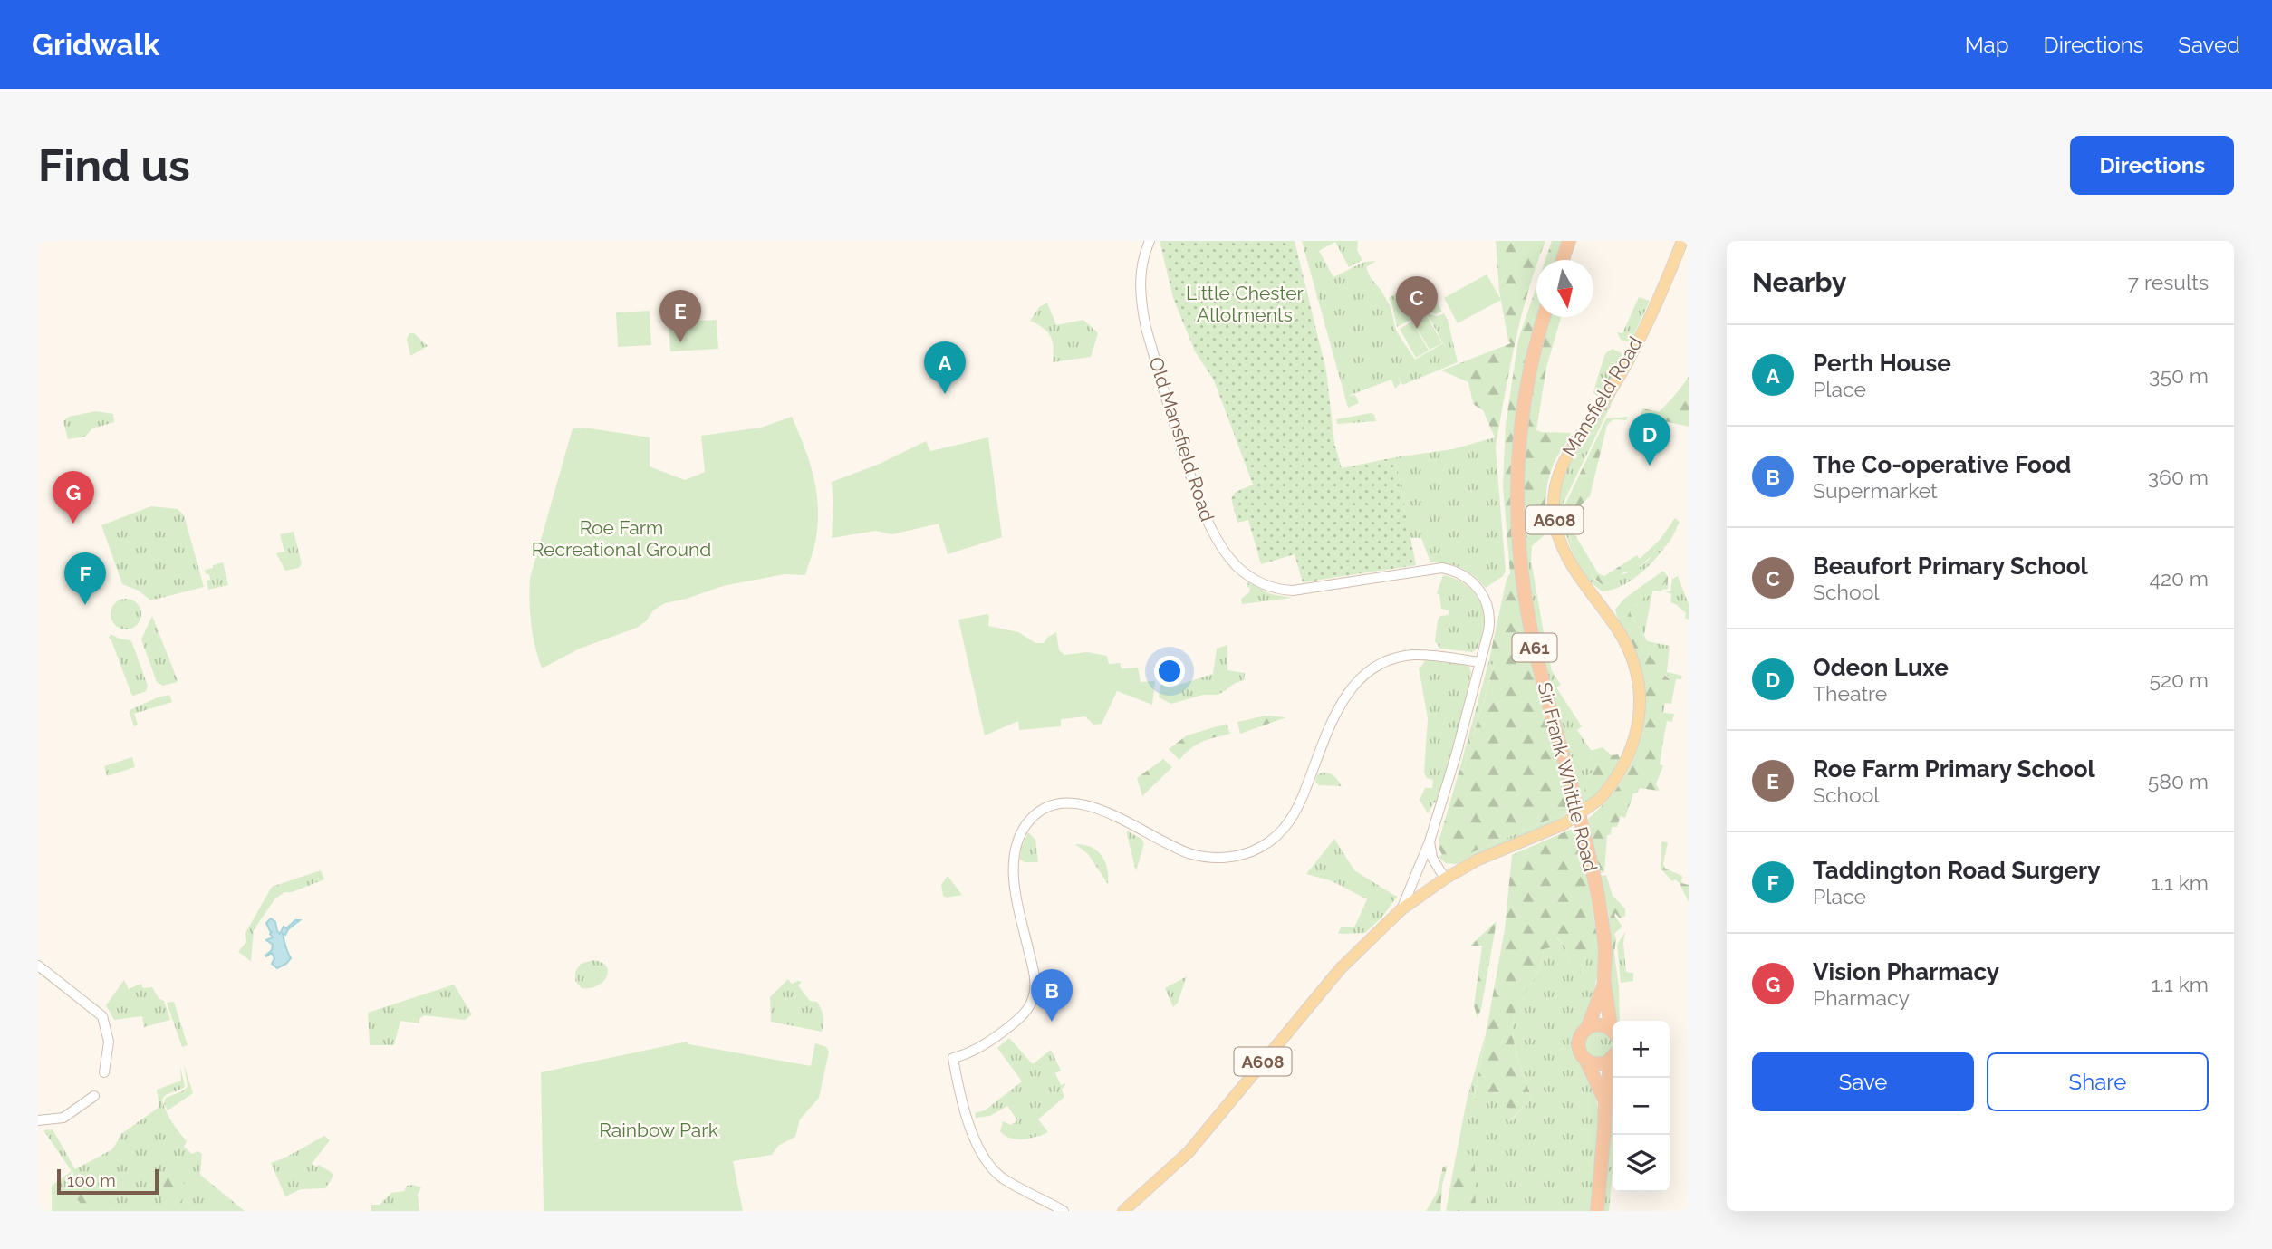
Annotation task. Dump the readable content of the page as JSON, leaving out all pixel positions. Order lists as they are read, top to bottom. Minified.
{"streets":{"highway":["A61","Sir Frank Whittle Road"],"main road":["Mansfield Road","A608"],"street":["Old Mansfield Road"]},"crossings":[["Mansfield Road","Old Mansfield Road"]],"parks":["Little Chester Allotments","Roe Farm Recreational Ground","Rainbow Park"],"scale_bar":"100 m","north":"bottom","page":{"header":"Gridwalk","nav":["Map","Directions","Saved"],"buttons":["Directions",["Save","Share"]],"title":"Find us","heading":["Nearby","7 results"],"pins":["C","E","A","D","G","F","B"],"list":[{"mark":"A","name":"Perth House","note":"Place","value":"350 m"},{"mark":"B","name":"The Co-operative Food","note":"Supermarket","value":"360 m"},{"mark":"C","name":"Beaufort Primary School","note":"School","value":"420 m"},{"mark":"D","name":"Odeon Luxe","note":"Theatre","value":"520 m"},{"mark":"E","name":"Roe Farm Primary School","note":"School","value":"580 m"},{"mark":"F","name":"Taddington Road Surgery","note":"Place","value":"1.1 km"},{"mark":"G","name":"Vision Pharmacy","note":"Pharmacy","value":"1.1 km"}],"map_buttons":["+","−"],"scale":"100 m"}}
